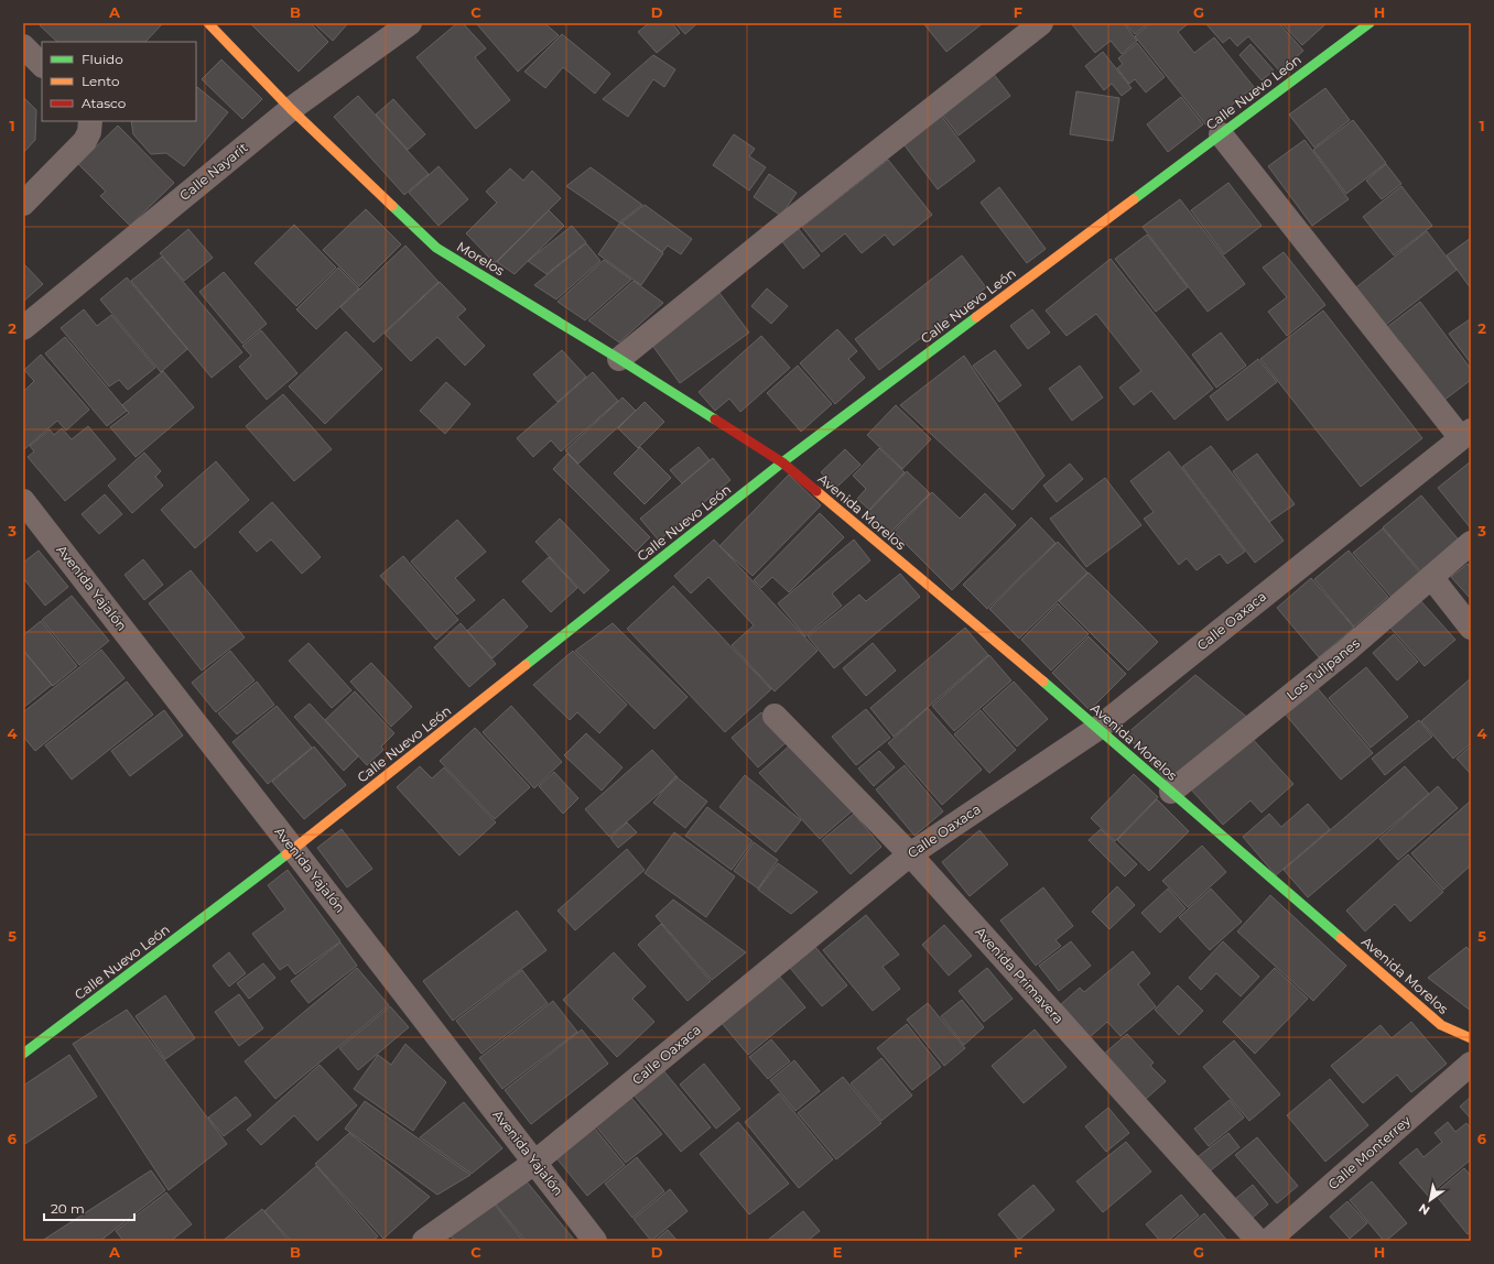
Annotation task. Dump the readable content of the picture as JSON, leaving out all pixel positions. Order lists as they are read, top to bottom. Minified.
{"streets":{"street":["Calle Nuevo León","Calle Nayarit","Morelos","Avenida Morelos","Avenida Yajalón","Calle Oaxaca","Los Tulipanes","Avenida Primavera","Calle Monterrey"]},"crossings":[["Calle Nuevo León","Morelos"],["Calle Nuevo León","Avenida Morelos"],["Calle Nuevo León","Avenida Yajalón"],["Calle Nayarit","Morelos"],["Morelos","Avenida Morelos"],["Avenida Morelos","Calle Oaxaca"],["Avenida Morelos","Los Tulipanes"],["Avenida Yajalón","Calle Oaxaca"],["Calle Oaxaca","Avenida Primavera"]],"legend":["Fluido","Lento","Atasco"],"scale_bar":"20 m","north":"bottom left","grid":{"columns":["A","B","C","D","E","F","G","H"],"rows":["1","2","3","4","5","6"]}}
